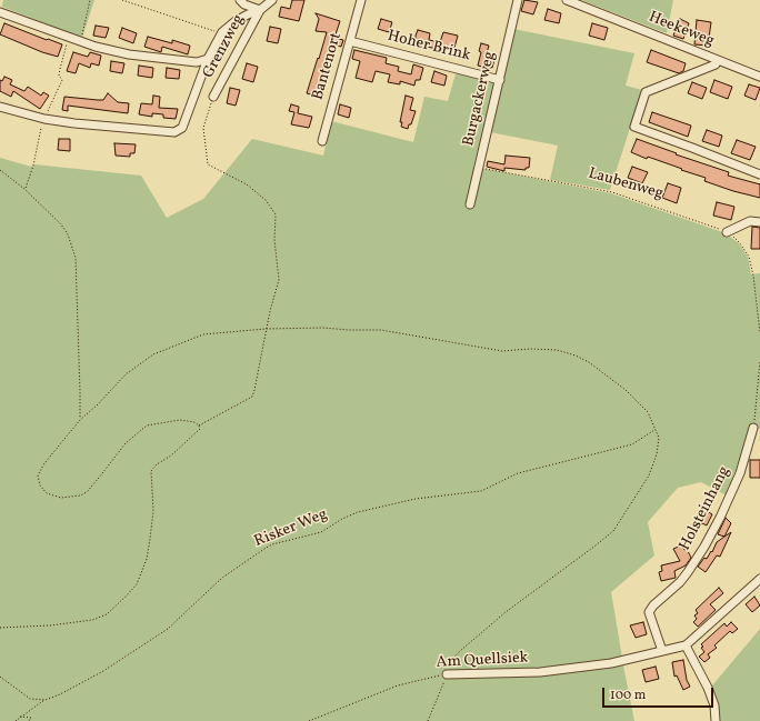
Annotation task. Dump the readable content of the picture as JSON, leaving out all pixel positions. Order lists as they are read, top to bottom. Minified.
{"streets":{"street":["Heekeweg","Grenzweg","Hoher Brink","Bantenort","Burgackerweg","Holsteinhang","Am Quellsiek"],"path":["Laubenweg","Risker Weg"]},"crossings":[["Hoher Brink","Bantenort"],["Hoher Brink","Burgackerweg"],["Burgackerweg","Laubenweg"],["Holsteinhang","Am Quellsiek"]],"scale_bar":"100 m"}
